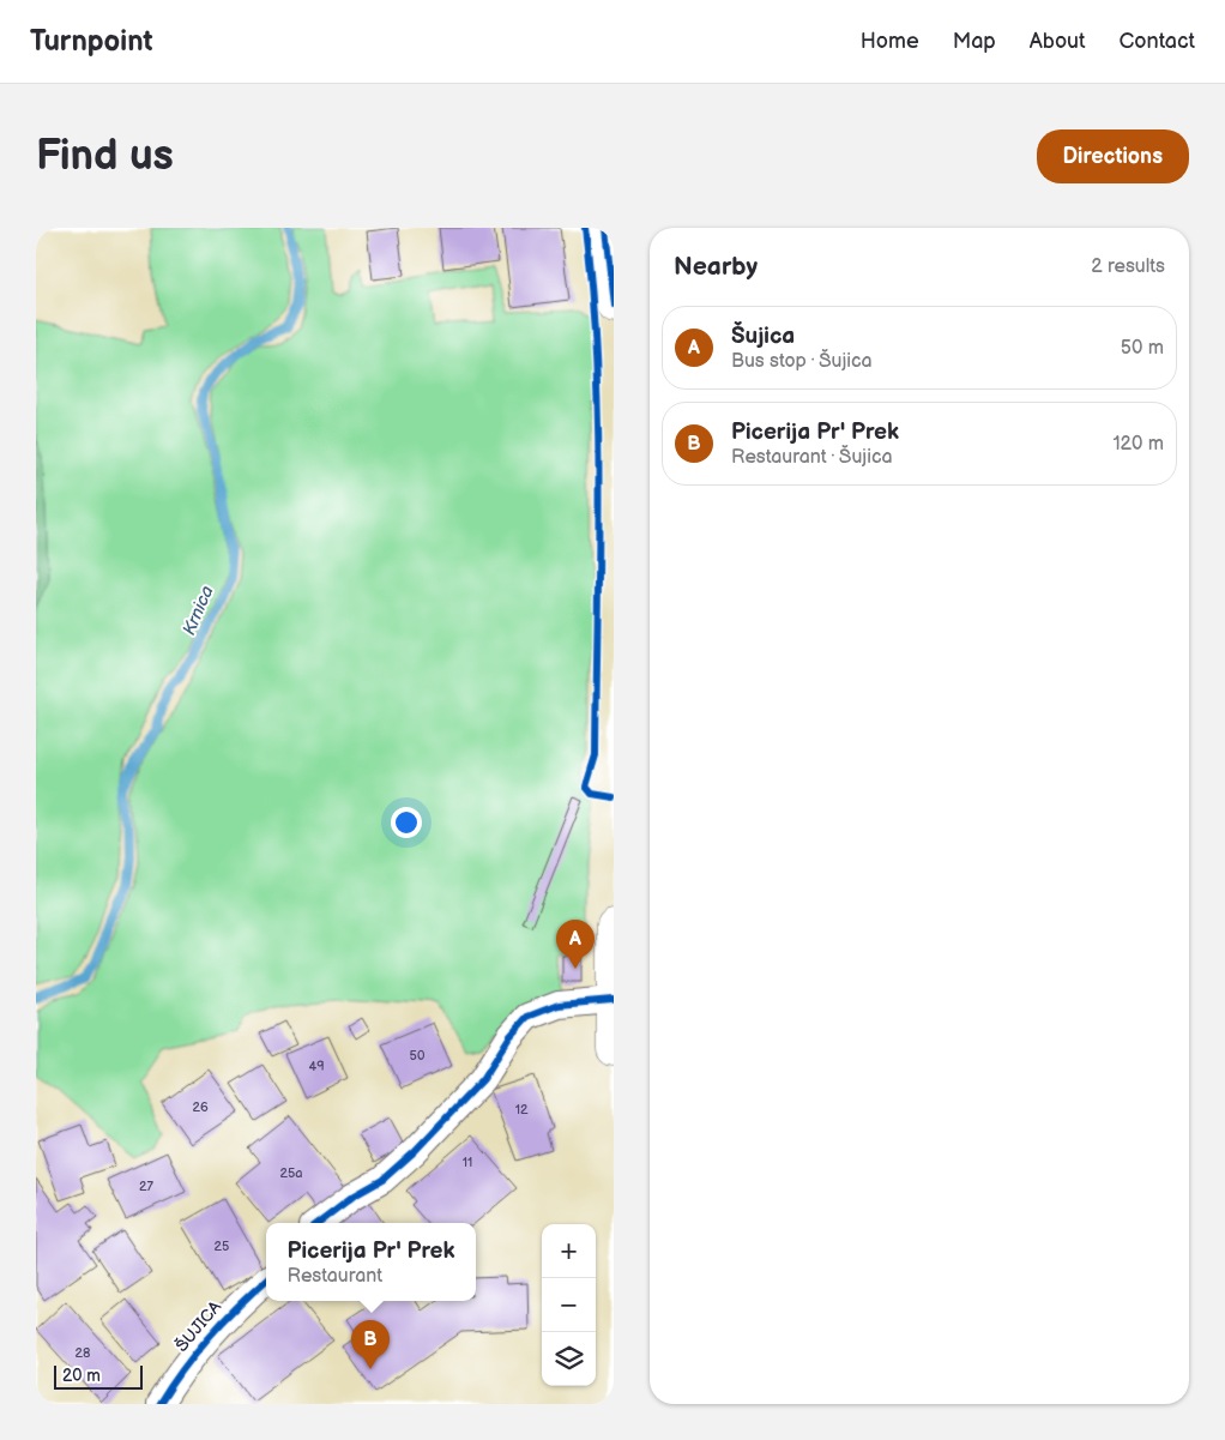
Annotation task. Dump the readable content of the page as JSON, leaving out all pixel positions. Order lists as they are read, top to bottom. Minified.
{"streets":{"street":["ŠUJICA"]},"water":["Krnica"],"house_numbers":["50","49","26","12","11","25a","27","25","28"],"scale_bar":"20 m","page":{"header":"Turnpoint","nav":["Home","Map","About","Contact"],"buttons":"Directions","title":"Find us","heading":["Nearby","2 results"],"list":[{"mark":"A","name":"Šujica","note":"Bus stop · Šujica","value":"50 m"},{"mark":"B","name":"Picerija Pr' Prek","note":"Restaurant · Šujica","value":"120 m"}],"pins":["A","B"],"popup":["Picerija Pr' Prek","Restaurant"],"map_buttons":["+","−"],"scale":"20 m"}}
